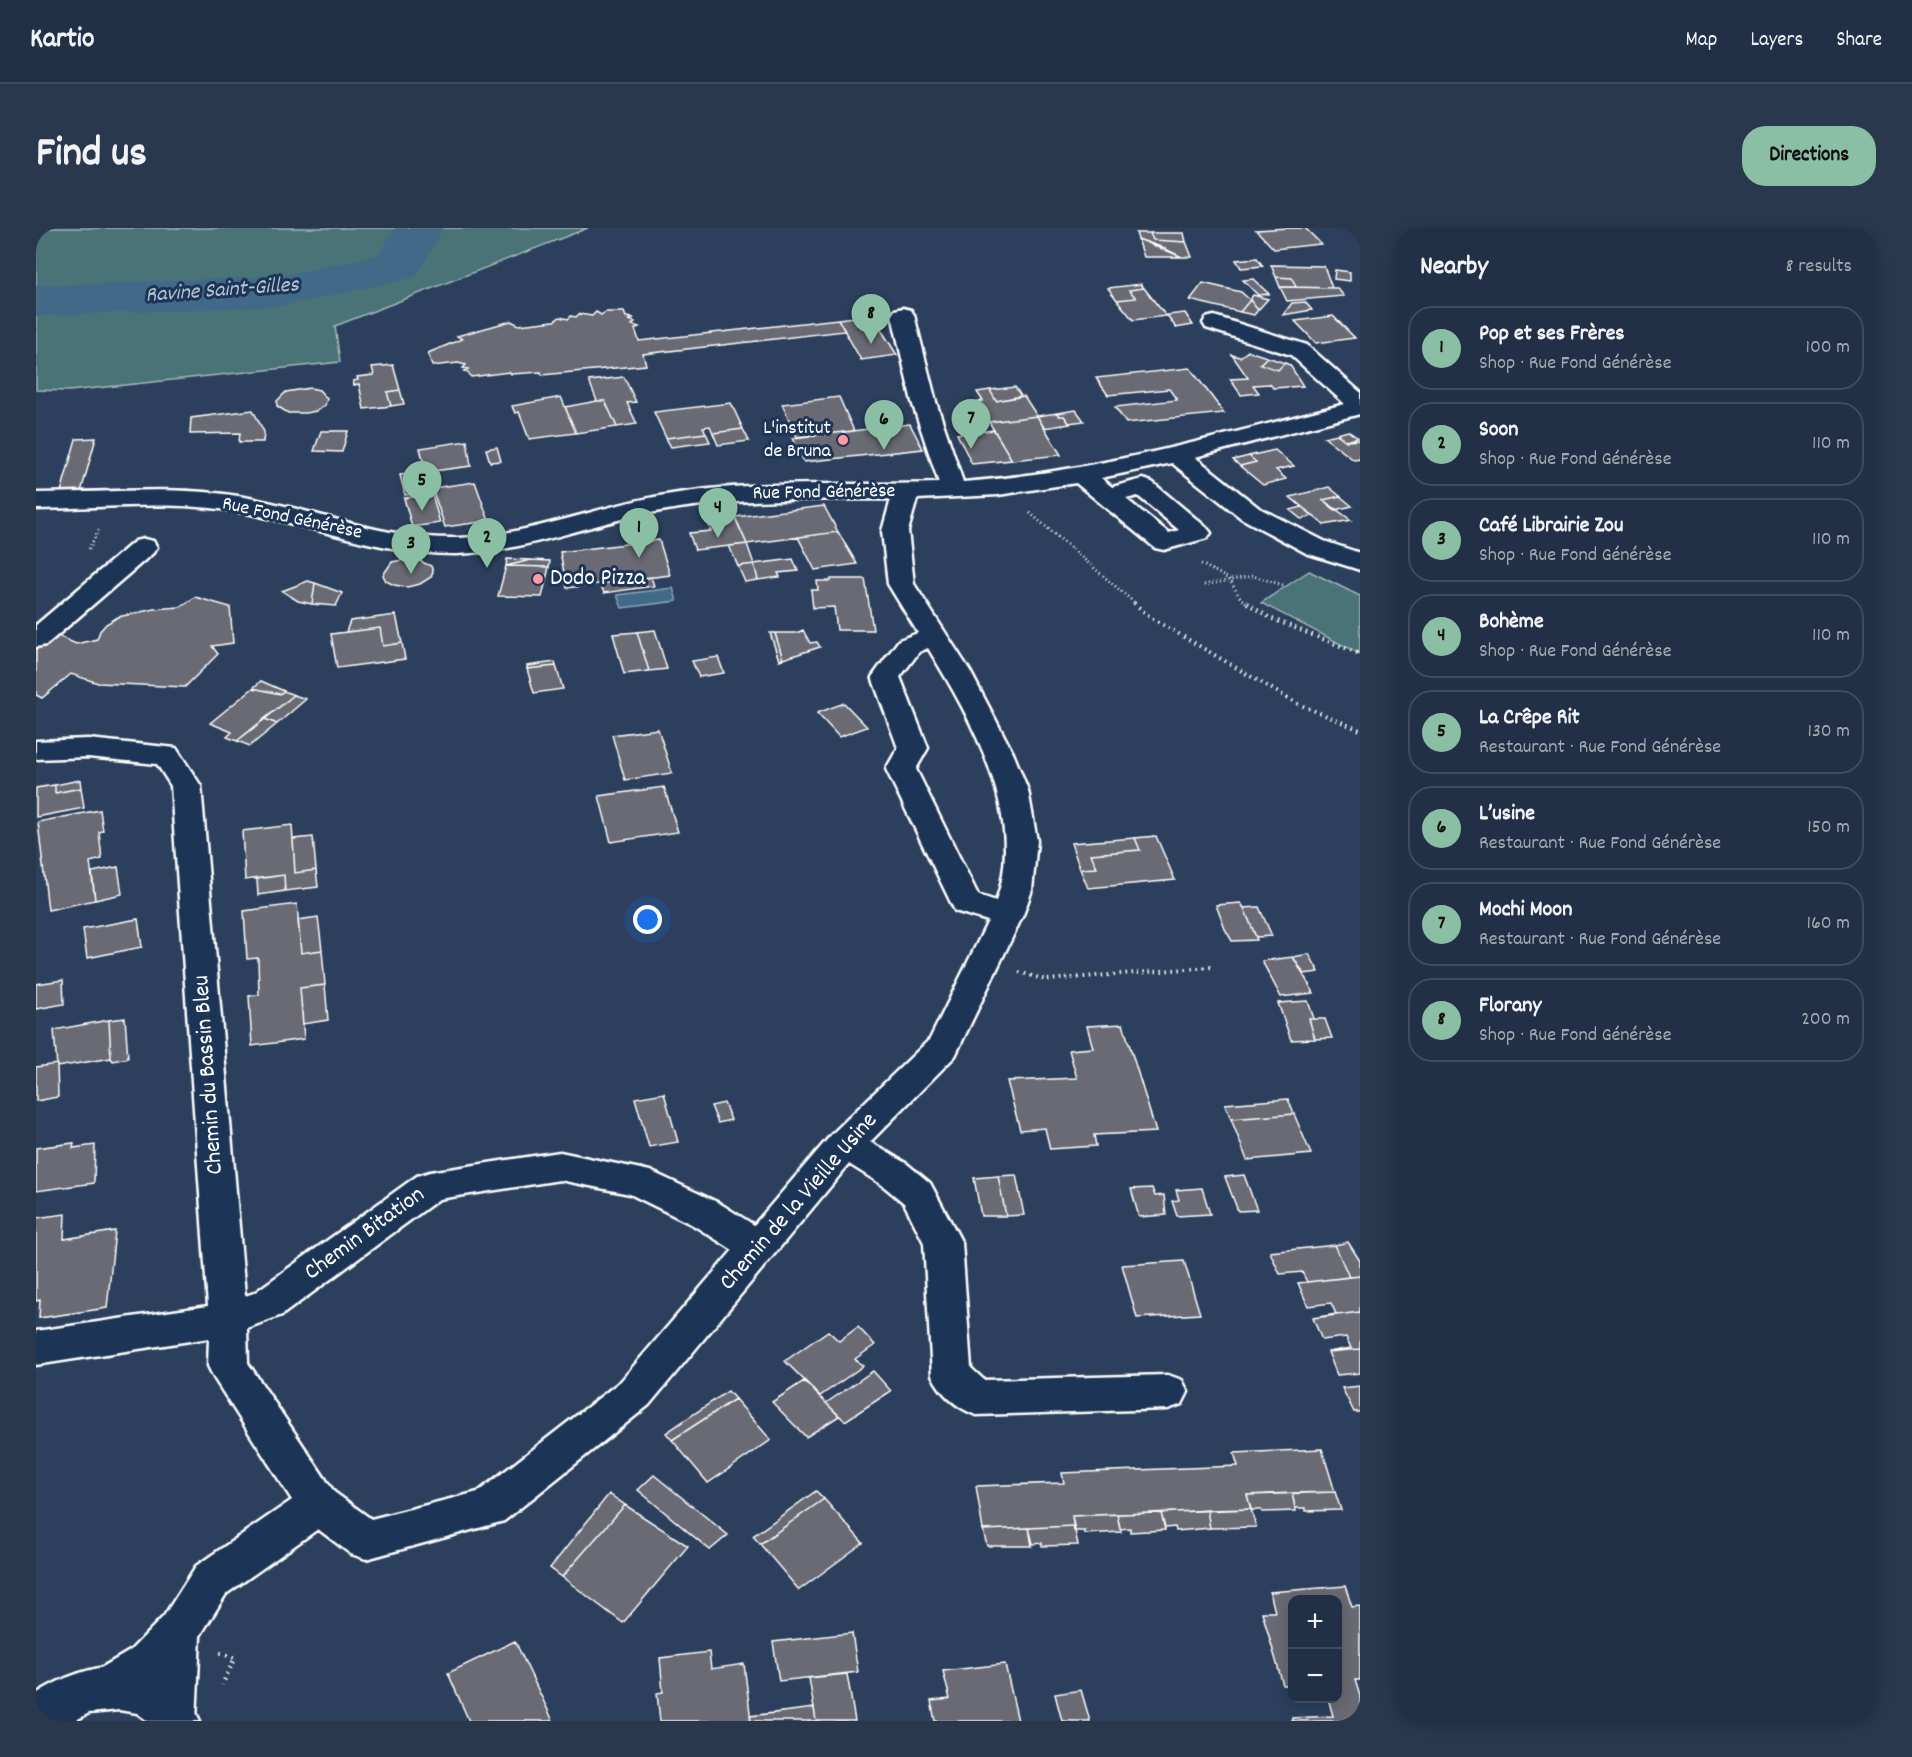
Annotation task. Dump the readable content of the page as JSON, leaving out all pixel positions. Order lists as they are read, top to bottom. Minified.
{"streets":{"street":["Rue Fond Générèse","Chemin du Bassin Bleu","Chemin de la Vieille Usine","Chemin Bitation"]},"crossings":[["Rue Fond Générèse","Chemin de la Vieille Usine"],["Chemin du Bassin Bleu","Chemin de la Vieille Usine"],["Chemin du Bassin Bleu","Chemin Bitation"],["Chemin de la Vieille Usine","Chemin Bitation"]],"water":["Ravine Saint-Gilles"],"places":["L'institut de Bruna","Dodo Pizza"],"page":{"header":"Kartio","nav":["Map","Layers","Share"],"title":"Find us","buttons":"Directions","heading":["Nearby","8 results"],"pins":["8","7","6","5","4","1","2","3"],"list":[{"mark":"1","name":"Pop et ses Frères","note":"Shop · Rue Fond Générèse","value":"100 m"},{"mark":"2","name":"Soon","note":"Shop · Rue Fond Générèse","value":"110 m"},{"mark":"3","name":"Café Librairie Zou","note":"Shop · Rue Fond Générèse","value":"110 m"},{"mark":"4","name":"Bohème","note":"Shop · Rue Fond Générèse","value":"110 m"},{"mark":"5","name":"La Crêpe Rit","note":"Restaurant · Rue Fond Générèse","value":"130 m"},{"mark":"6","name":"L’usine","note":"Restaurant · Rue Fond Générèse","value":"150 m"},{"mark":"7","name":"Mochi Moon","note":"Restaurant · Rue Fond Générèse","value":"160 m"},{"mark":"8","name":"Florany","note":"Shop · Rue Fond Générèse","value":"200 m"}],"map_buttons":["+","−"]}}
